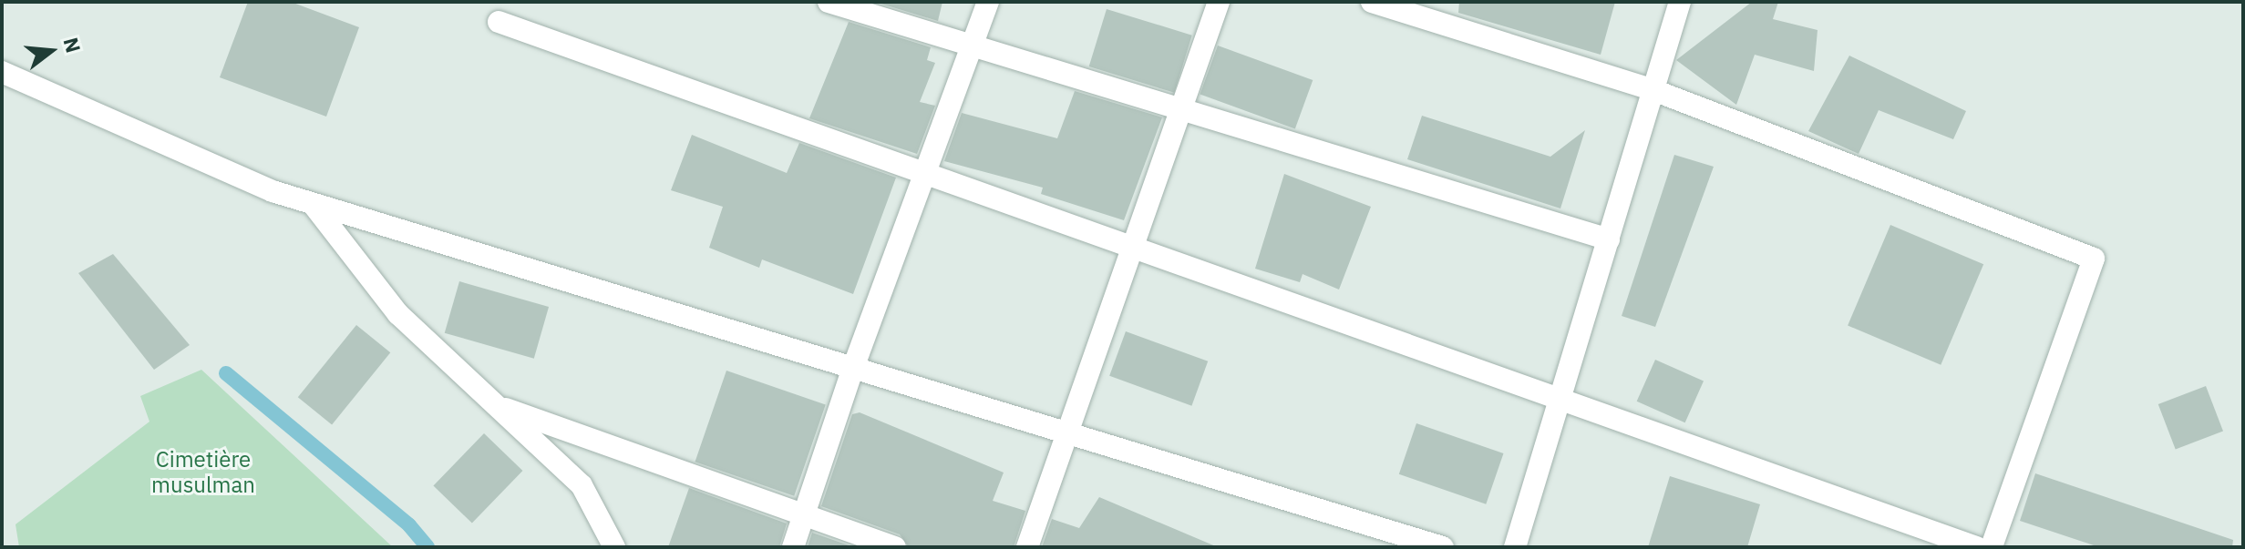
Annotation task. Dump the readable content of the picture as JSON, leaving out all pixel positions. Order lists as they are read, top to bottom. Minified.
{"parks":["Cimetière musulman"],"north":"right"}
